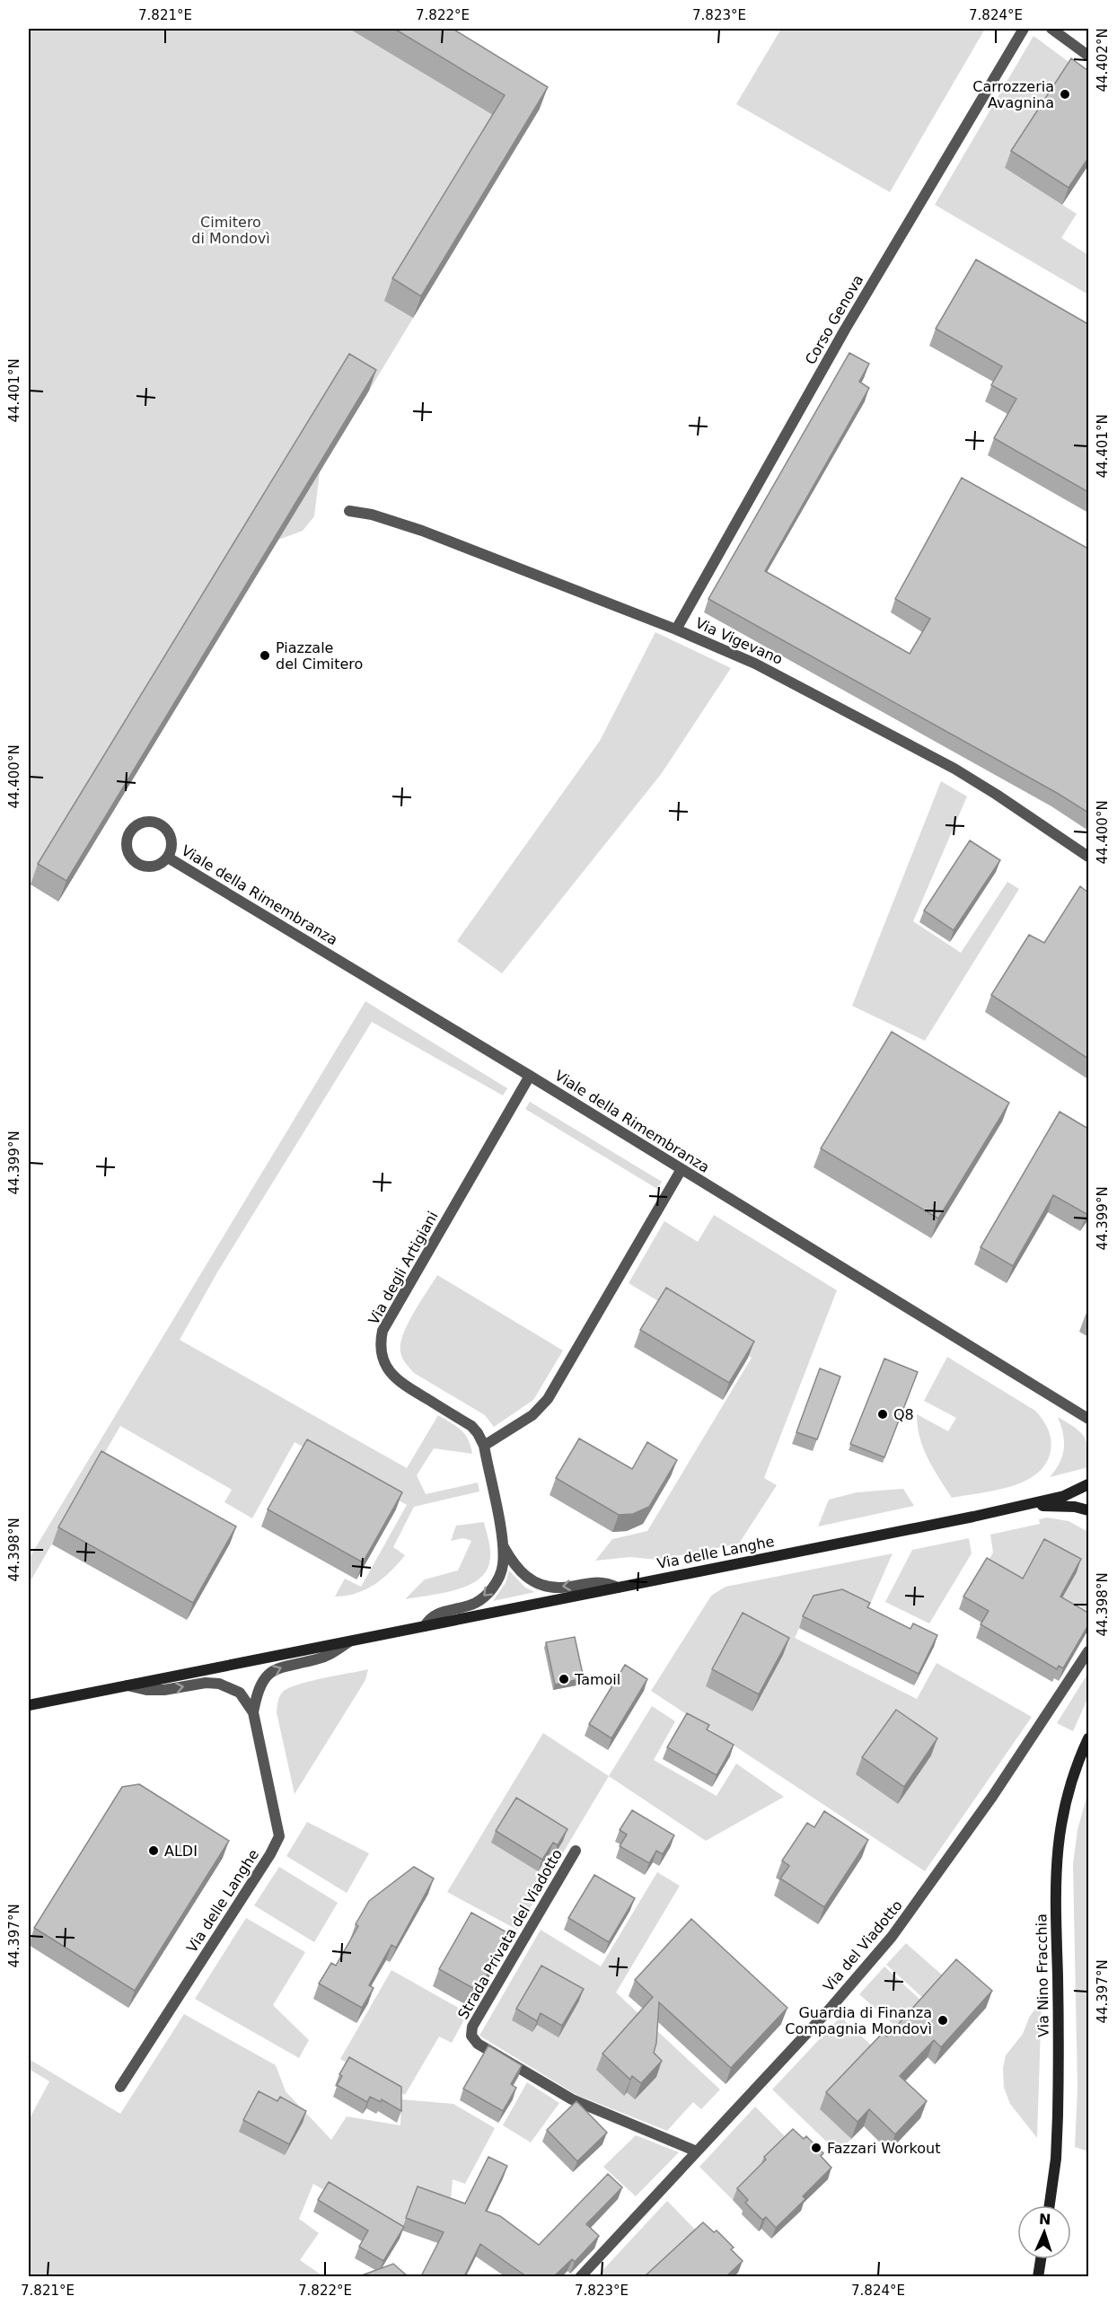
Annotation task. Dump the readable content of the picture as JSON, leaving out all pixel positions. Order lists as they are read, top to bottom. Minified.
{"streets":{"main road":["Via delle Langhe","Via Nino Fracchia"],"street":["Corso Genova","Via Vigevano","Viale della Rimembranza","Via degli Artigiani","Strada Privata del Viadotto","Via del Viadotto"]},"crossings":[["Corso Genova","Via Vigevano"],["Viale della Rimembranza","Via degli Artigiani"],["Via degli Artigiani","Via delle Langhe"],["Strada Privata del Viadotto","Via del Viadotto"]],"parks":["Cimitero di Mondovì"],"places":["Carrozzeria Avagnina","Piazzale del Cimitero","Q8","Tamoil","ALDI","Guardia di Finanza Compagnia Mondovì","Fazzari Workout"],"north":"top","coordinates":["7.821°E","7.822°E","7.823°E","7.824°E","44.402°N","44.401°N","44.400°N","44.399°N","44.398°N","44.397°N"]}
